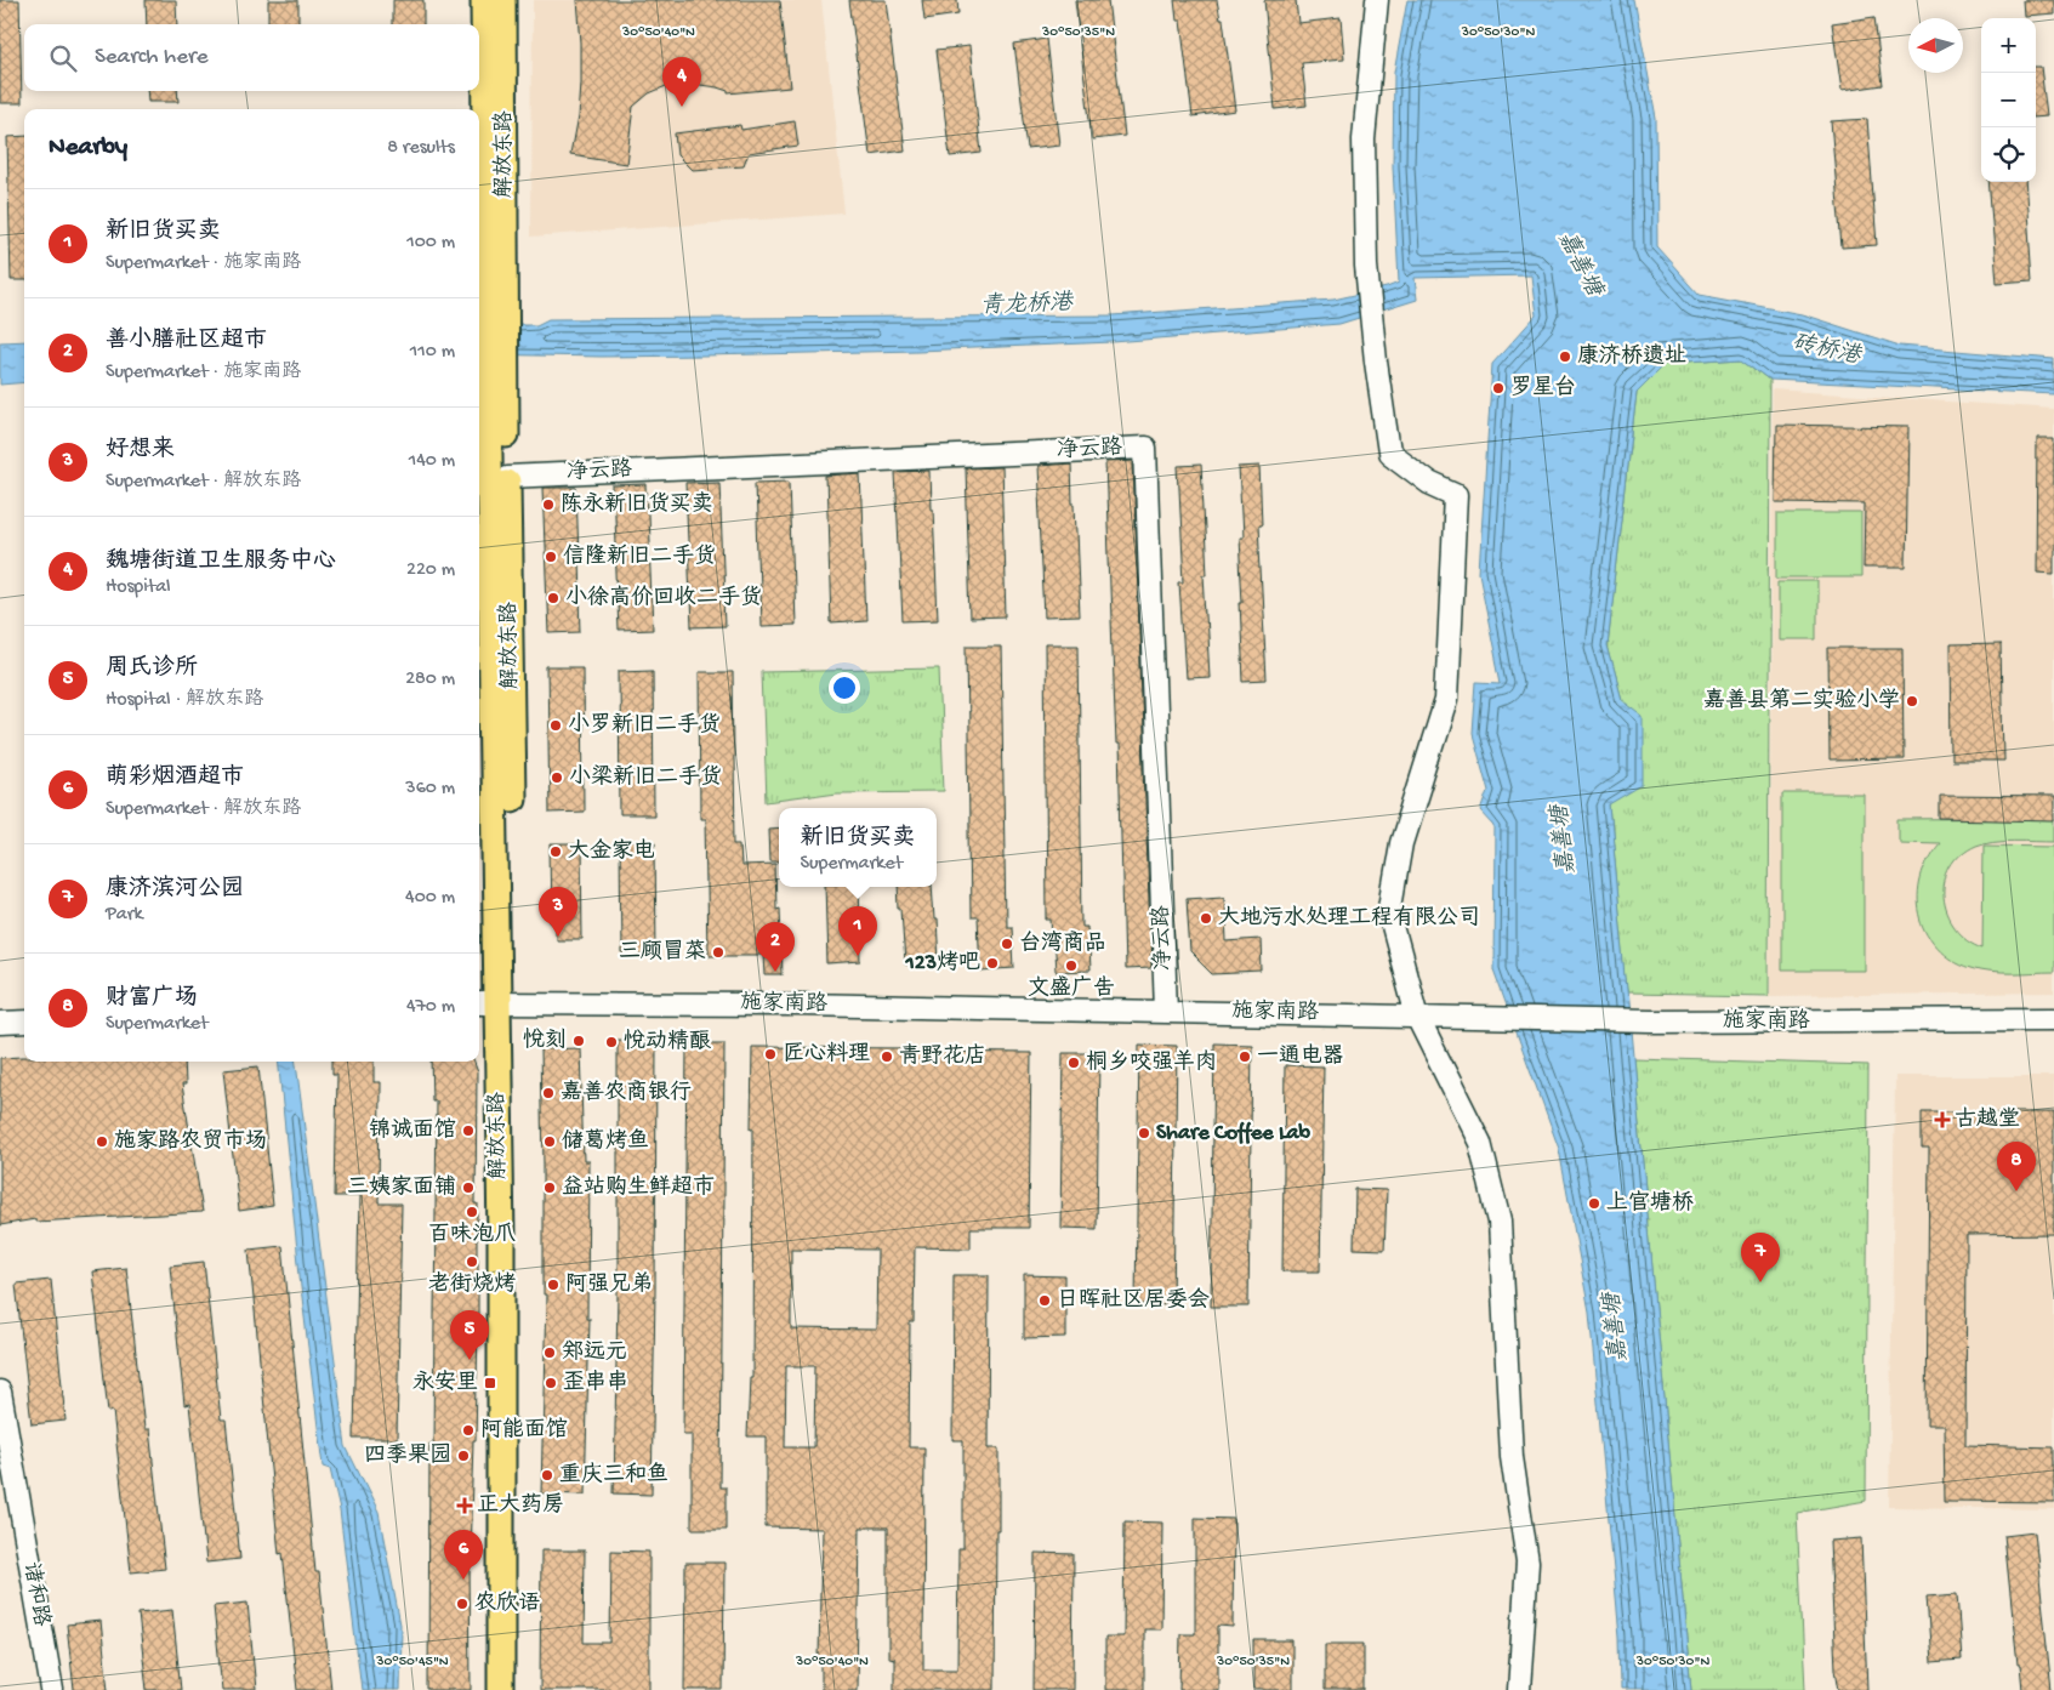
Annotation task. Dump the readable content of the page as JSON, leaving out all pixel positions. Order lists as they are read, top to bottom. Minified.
{"streets":{"main road":["解放东路"],"street":["净云路","施家南路","诸和路"]},"crossings":[["解放东路","净云路"],["解放东路","施家南路"],["净云路","施家南路"]],"water":["嘉善塘","青龙桥港","砖桥港"],"places":{"other":["康济桥遗址","罗星台","陈永新旧货买卖","信隆新旧二手货","小徐高价回收二手货","嘉善县第二实验小学","小罗新旧二手货","小梁新旧二手货","大金家电","大地污水处理工程有限公司","台湾商品","三顾冒菜","123烤吧","文盛广告","悦刻","悦动精酿","匠心料理","青野花店","一通电器","桐乡咬强羊肉","嘉善农商银行","锦诚面馆","Share Coffee Lab","施家路农贸市场","储葛烤鱼","三姨家面铺","益站购生鲜超市","上官塘桥","百味泡爪","老街烧烤","阿强兄弟","日晖社区居委会","郑远元","歪串串","阿能面馆","四季果园","重庆三和鱼","农欣语"],"health":["古越堂","正大药房"],"transit":["永安里"]},"north":"left","page":{"map_buttons":["+","−"],"search":"Search here","pins":["4","3","1","2","8","7","5","6"],"heading":["Nearby","8 results"],"list":[{"mark":"1","name":"新旧货买卖","note":"Supermarket · 施家南路","value":"100 m"},{"mark":"2","name":"善小膳社区超市","note":"Supermarket · 施家南路","value":"110 m"},{"mark":"3","name":"好想来","note":"Supermarket · 解放东路","value":"140 m"},{"mark":"4","name":"魏塘街道卫生服务中心","note":"Hospital","value":"220 m"},{"mark":"5","name":"周氏诊所","note":"Hospital · 解放东路","value":"280 m"},{"mark":"6","name":"萌彩烟酒超市","note":"Supermarket · 解放东路","value":"360 m"},{"mark":"7","name":"康济滨河公园","note":"Park","value":"400 m"},{"mark":"8","name":"财富广场","note":"Supermarket","value":"470 m"}],"popup":["新旧货买卖","Supermarket"]},"coordinates":["30°50'40\"N","30°50'35\"N","30°50'30\"N","30°50'45\"N"]}
